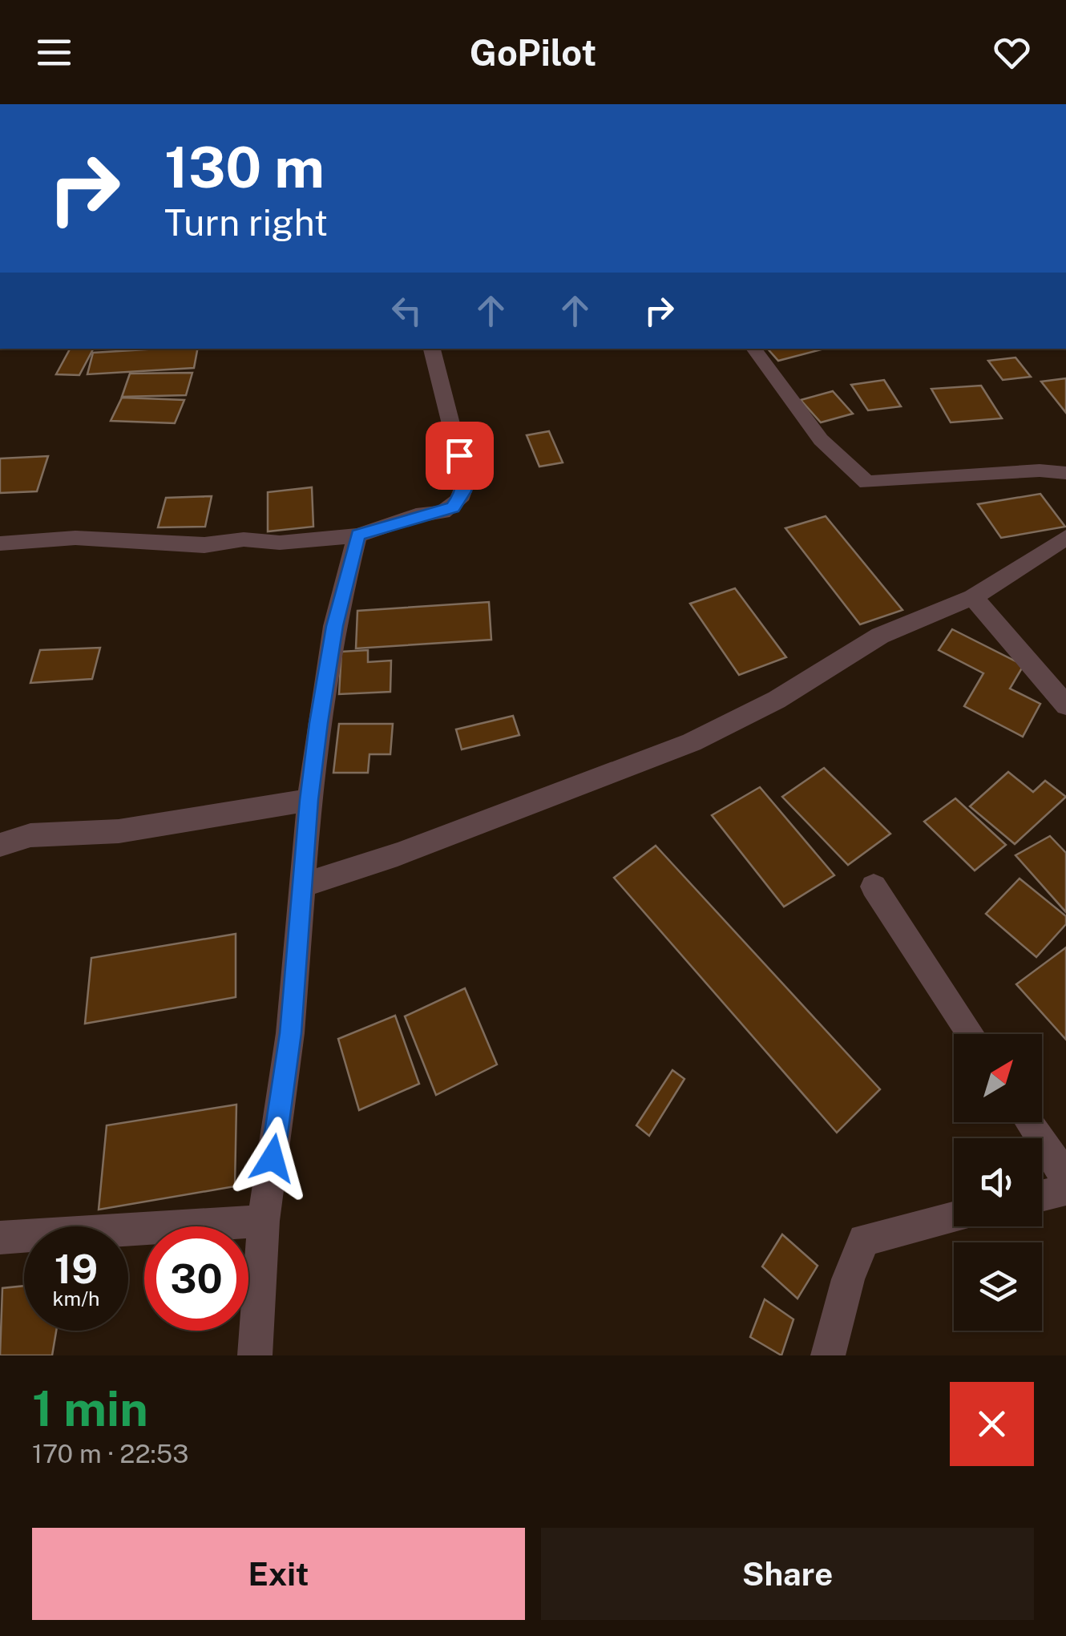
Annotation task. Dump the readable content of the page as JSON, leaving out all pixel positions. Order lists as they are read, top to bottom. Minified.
{"north":"top right","page":{"header":"GoPilot","turn":["130 m","Turn right"],"speed":"19 km/h","limit":"30","heading":["1 min","170 m · 22:53"],"buttons":["Exit","Share"]}}
